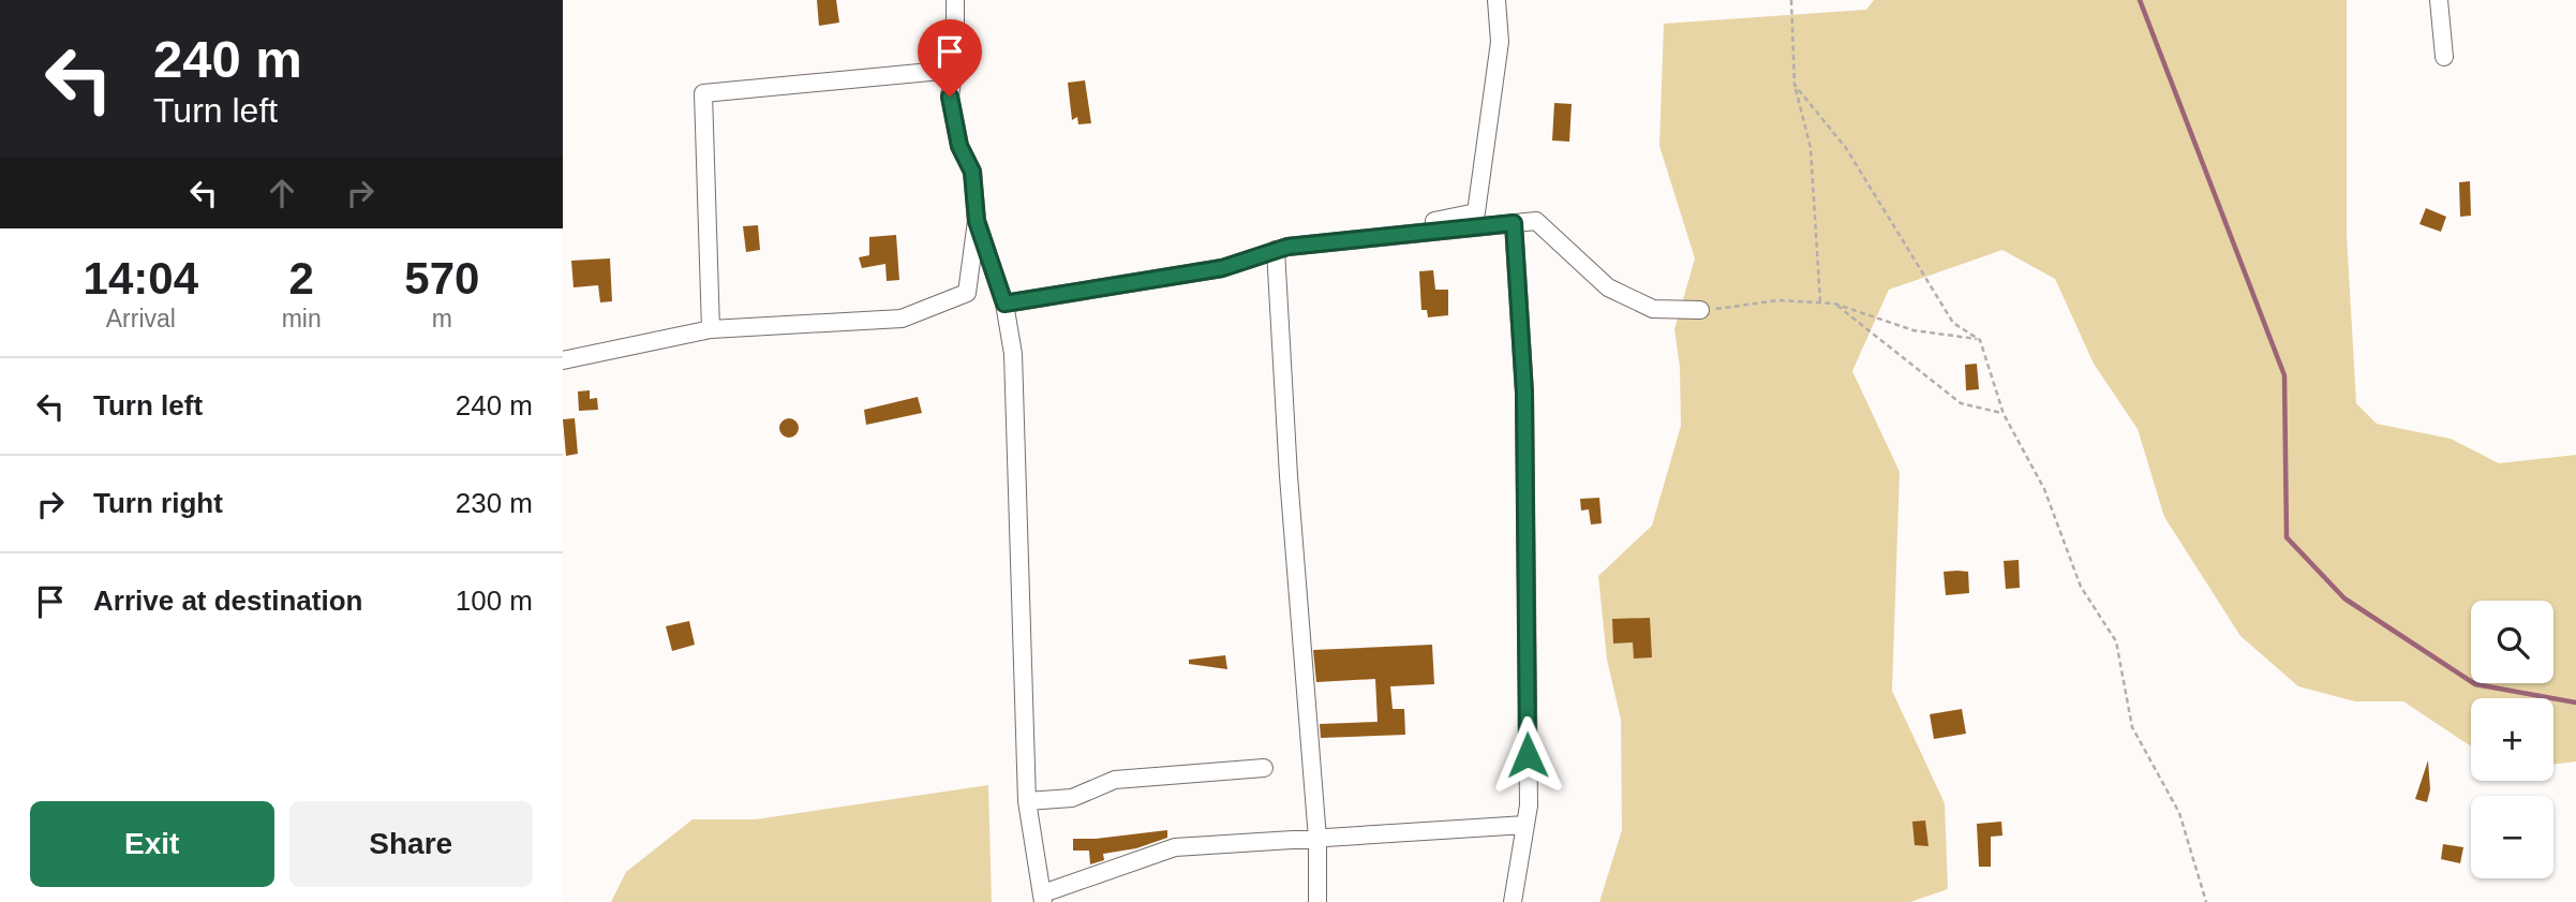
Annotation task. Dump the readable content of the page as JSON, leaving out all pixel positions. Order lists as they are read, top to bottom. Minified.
{"page":{"turn":["240 m","Turn left"],"eta":["14:04","Arrival","2","min","570","m"],"list":[{"name":"Turn left","value":"240 m"},{"name":"Turn right","value":"230 m"},{"name":"Arrive at destination","value":"100 m"}],"map_buttons":["+","−"],"buttons":["Exit","Share"]}}
